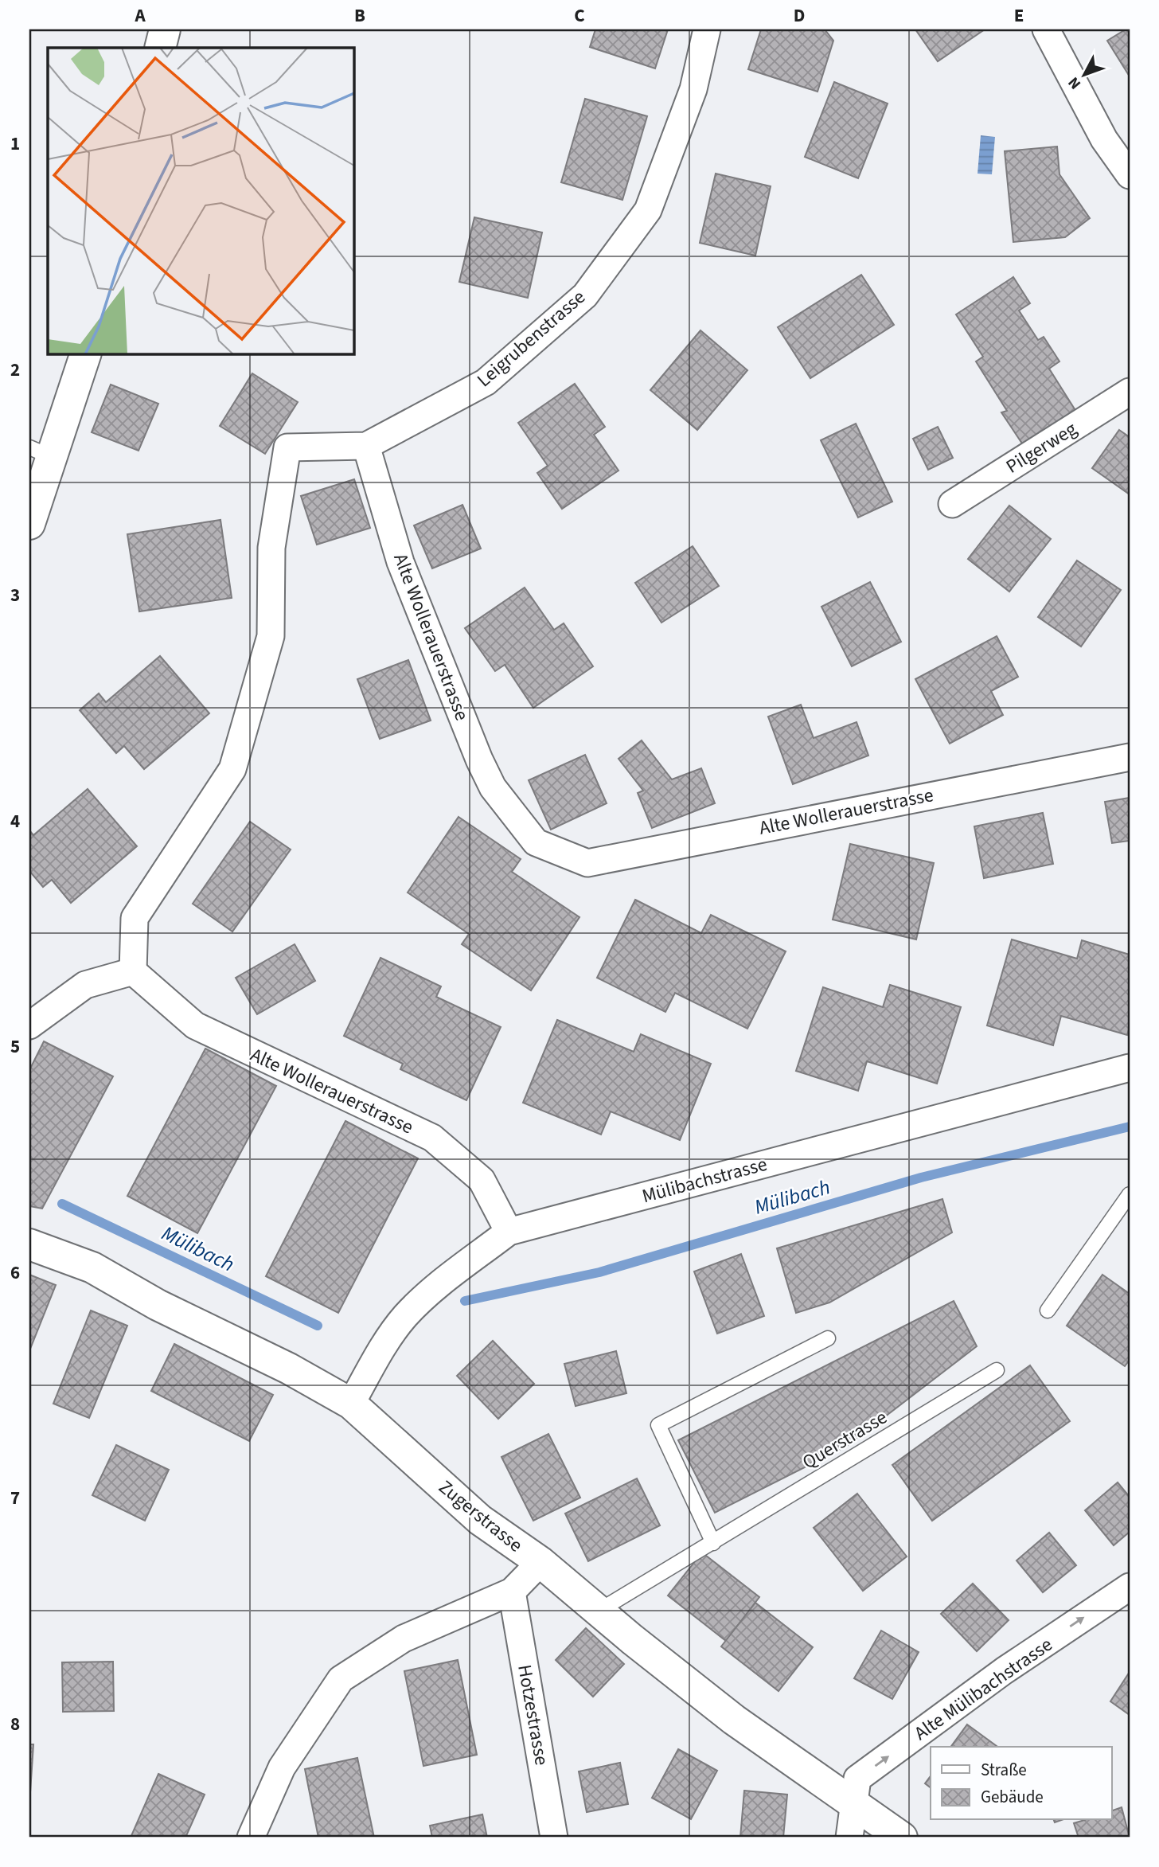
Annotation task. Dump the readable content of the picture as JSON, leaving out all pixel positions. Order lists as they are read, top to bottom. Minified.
{"streets":{"main road":["Zugerstrasse"],"street":["Leigrubenstrasse","Pilgerweg","Alte Wollerauerstrasse","Mülibachstrasse","Alte Mülibachstrasse","Hotzestrasse"],"lane":["Querstrasse"]},"crossings":[["Leigrubenstrasse","Alte Wollerauerstrasse"],["Alte Wollerauerstrasse","Mülibachstrasse"],["Mülibachstrasse","Zugerstrasse"],["Querstrasse","Zugerstrasse"],["Zugerstrasse","Alte Mülibachstrasse"]],"one_way":["Alte Mülibachstrasse"],"water":["Mülibach"],"legend":["Straße","Gebäude"],"north":"bottom left","grid":{"columns":["A","B","C","D","E"],"rows":["1","2","3","4","5","6","7","8"]}}
